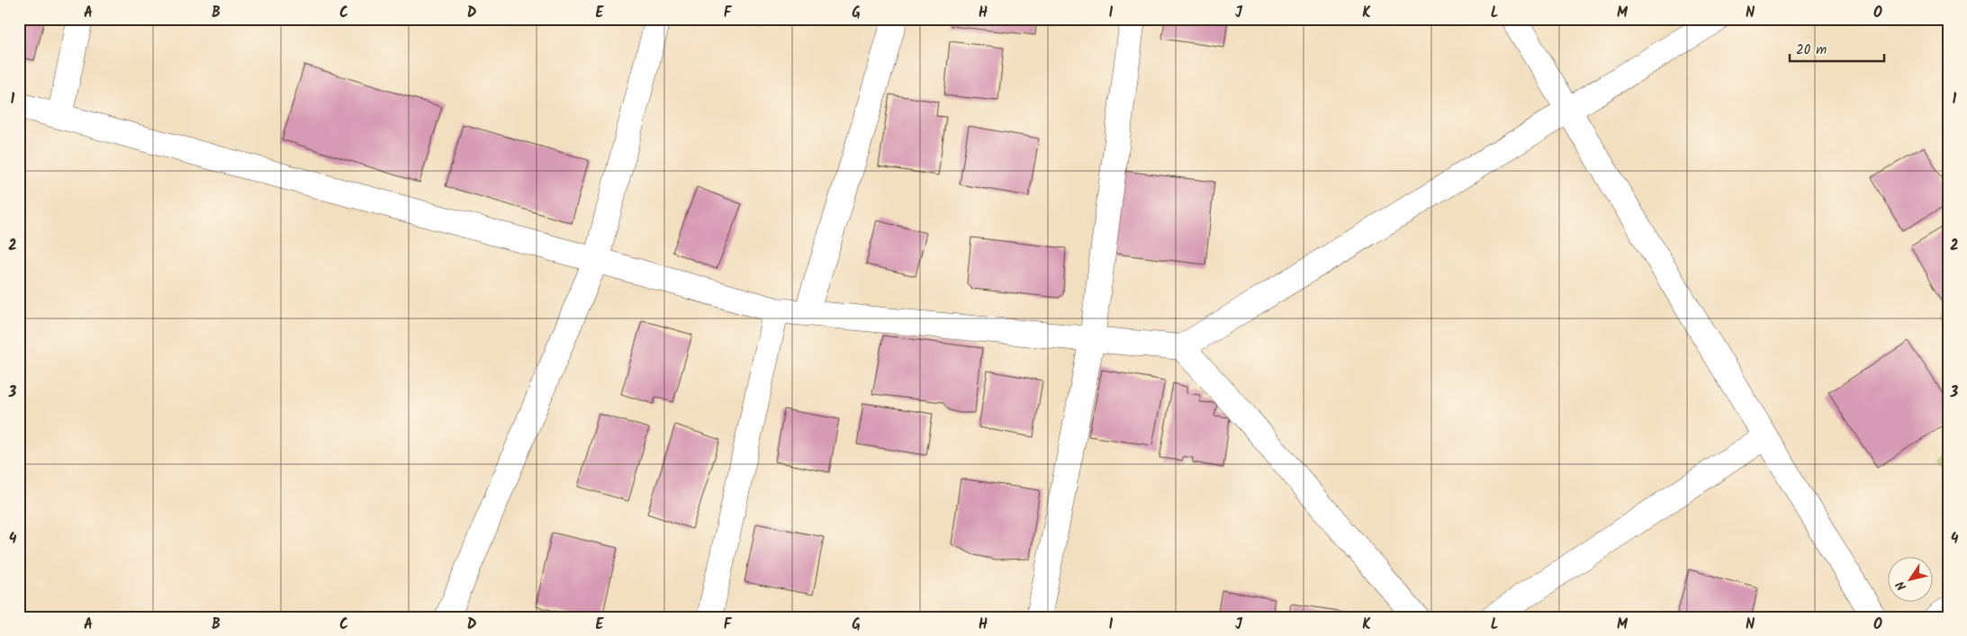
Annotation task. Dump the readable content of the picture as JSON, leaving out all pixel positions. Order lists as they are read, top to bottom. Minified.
{"scale_bar":"20 m","north":"bottom left","grid":{"columns":["A","B","C","D","E","F","G","H","I","J","K","L","M","N","O"],"rows":["1","2","3","4"]}}
